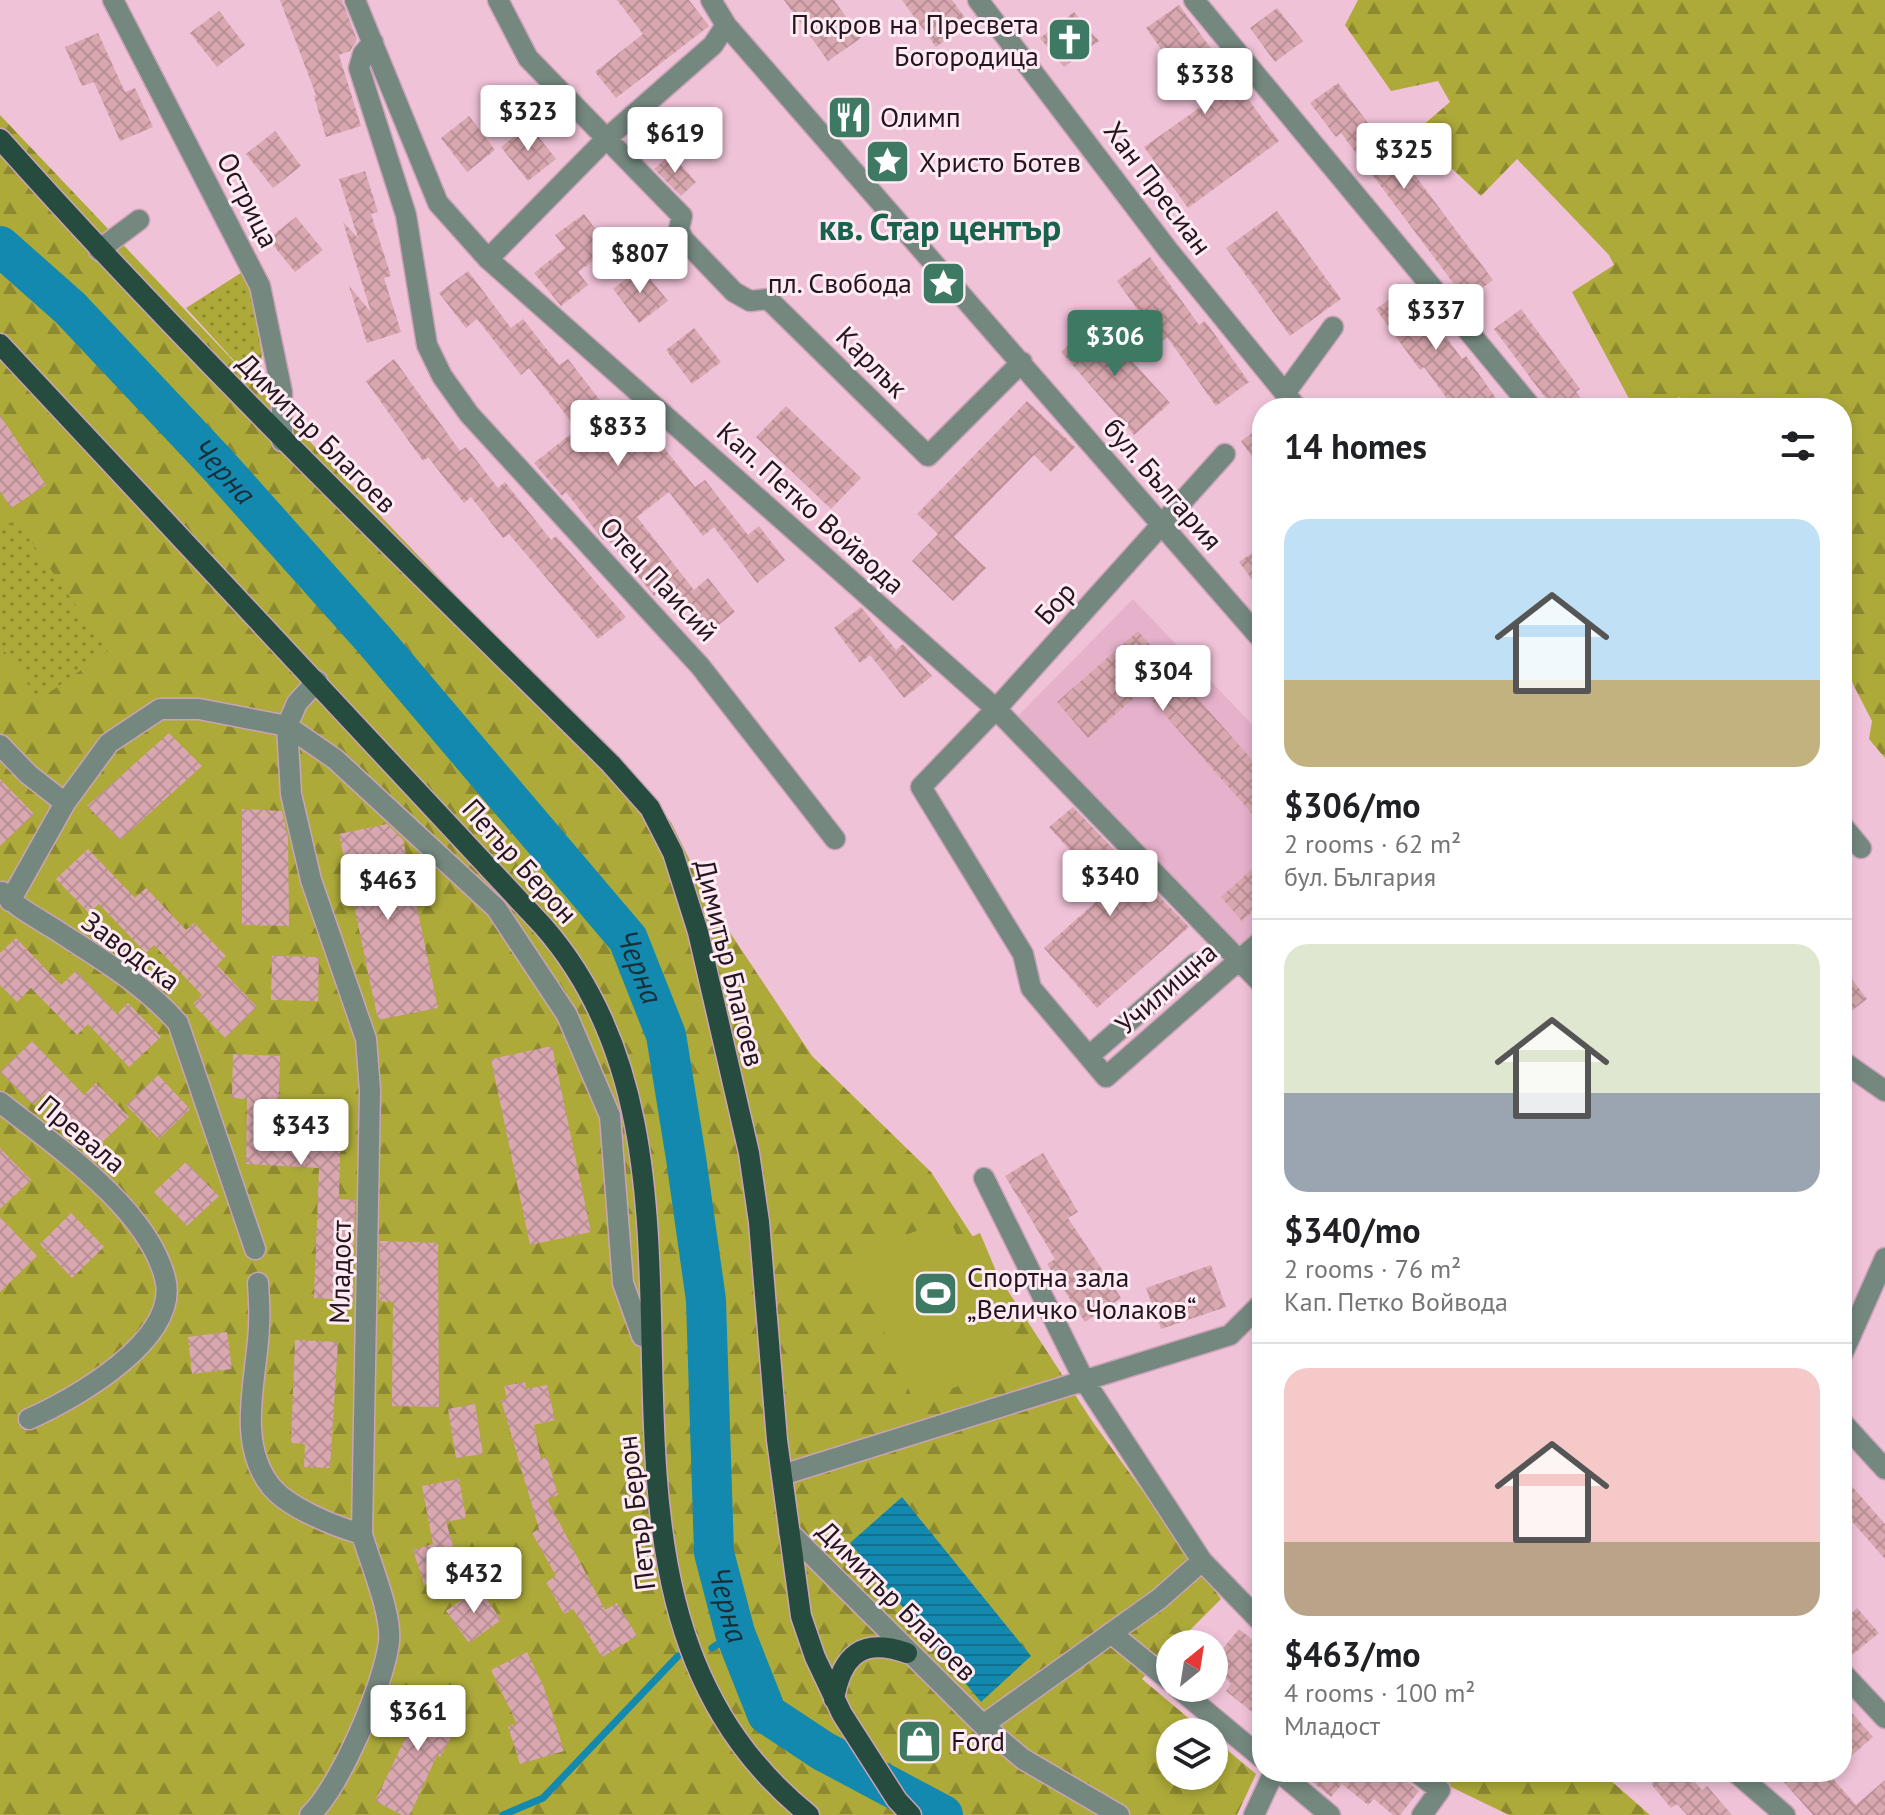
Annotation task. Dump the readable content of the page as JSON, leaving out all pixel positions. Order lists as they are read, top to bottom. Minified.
{"streets":{"main road":["Димитър Благоев","Петър Берон"],"street":["Хан Пресиан","Острица","Карлък","бул. България","Кап. Петко Войвода","Отец Паисий","Бор","Заводска","Училищна","Превала","Младост"]},"crossings":[["Острица","Димитър Благоев"],["Карлък","бул. България"],["бул. България","Бор"],["Кап. Петко Войвода","Отец Паисий"],["Кап. Петко Войвода","Бор"],["Кап. Петко Войвода","Училищна"],["Бор","Училищна"],["Заводска","Младост"]],"districts":["кв. Стар център"],"water":["Черна"],"places":{"church":["Покров на Пресвета Богородица"],"restaurant":["Олимп"],"place":["Христо Ботев","пл. Свобода"],"sports":["Спортна зала „Величко Чолаков“"],"shop":["Ford"]},"north":"top right","page":{"price":["$338","$323","$619","$325","$807","$337","$306","$833","$304","$340","$463","$343","$432","$361"],"heading":"14 homes","list":[{"name":"$306/mo","note":"2 rooms · 62 m² · бул. България"},{"name":"$340/mo","note":"2 rooms · 76 m² · Кап. Петко Войвода"},{"name":"$463/mo","note":"4 rooms · 100 m² · Младост"}]}}
